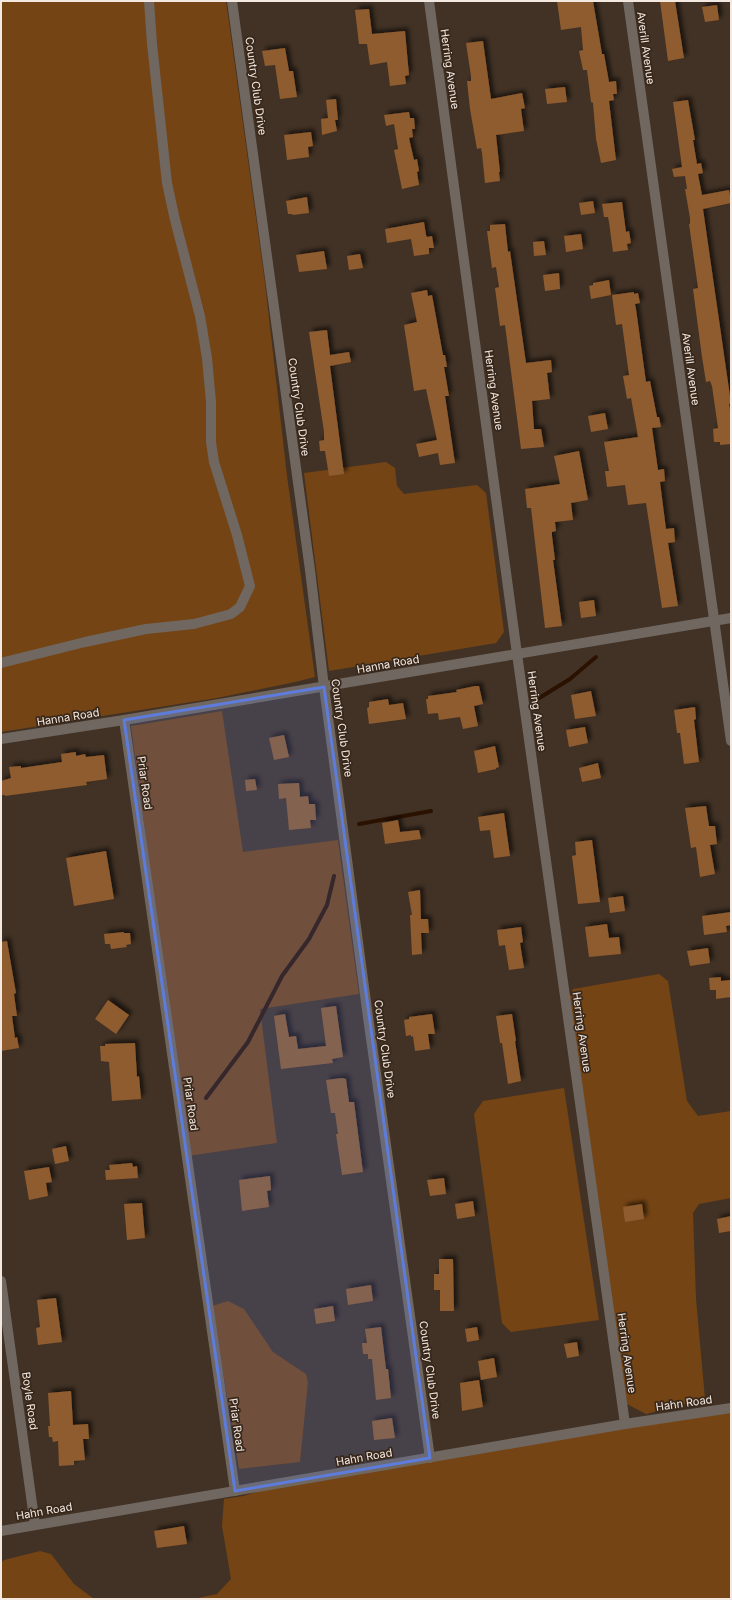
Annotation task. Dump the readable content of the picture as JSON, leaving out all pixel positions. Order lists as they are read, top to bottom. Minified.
{"streets":{"street":["Averill Avenue","Herring Avenue","Country Club Drive","Hanna Road","Priar Road","Boyle Road","Hahn Road"]},"crossings":[["Averill Avenue","Hanna Road"],["Herring Avenue","Hanna Road"],["Herring Avenue","Hahn Road"],["Country Club Drive","Hanna Road"],["Country Club Drive","Hahn Road"],["Hanna Road","Priar Road"],["Priar Road","Hahn Road"],["Boyle Road","Hahn Road"]]}
